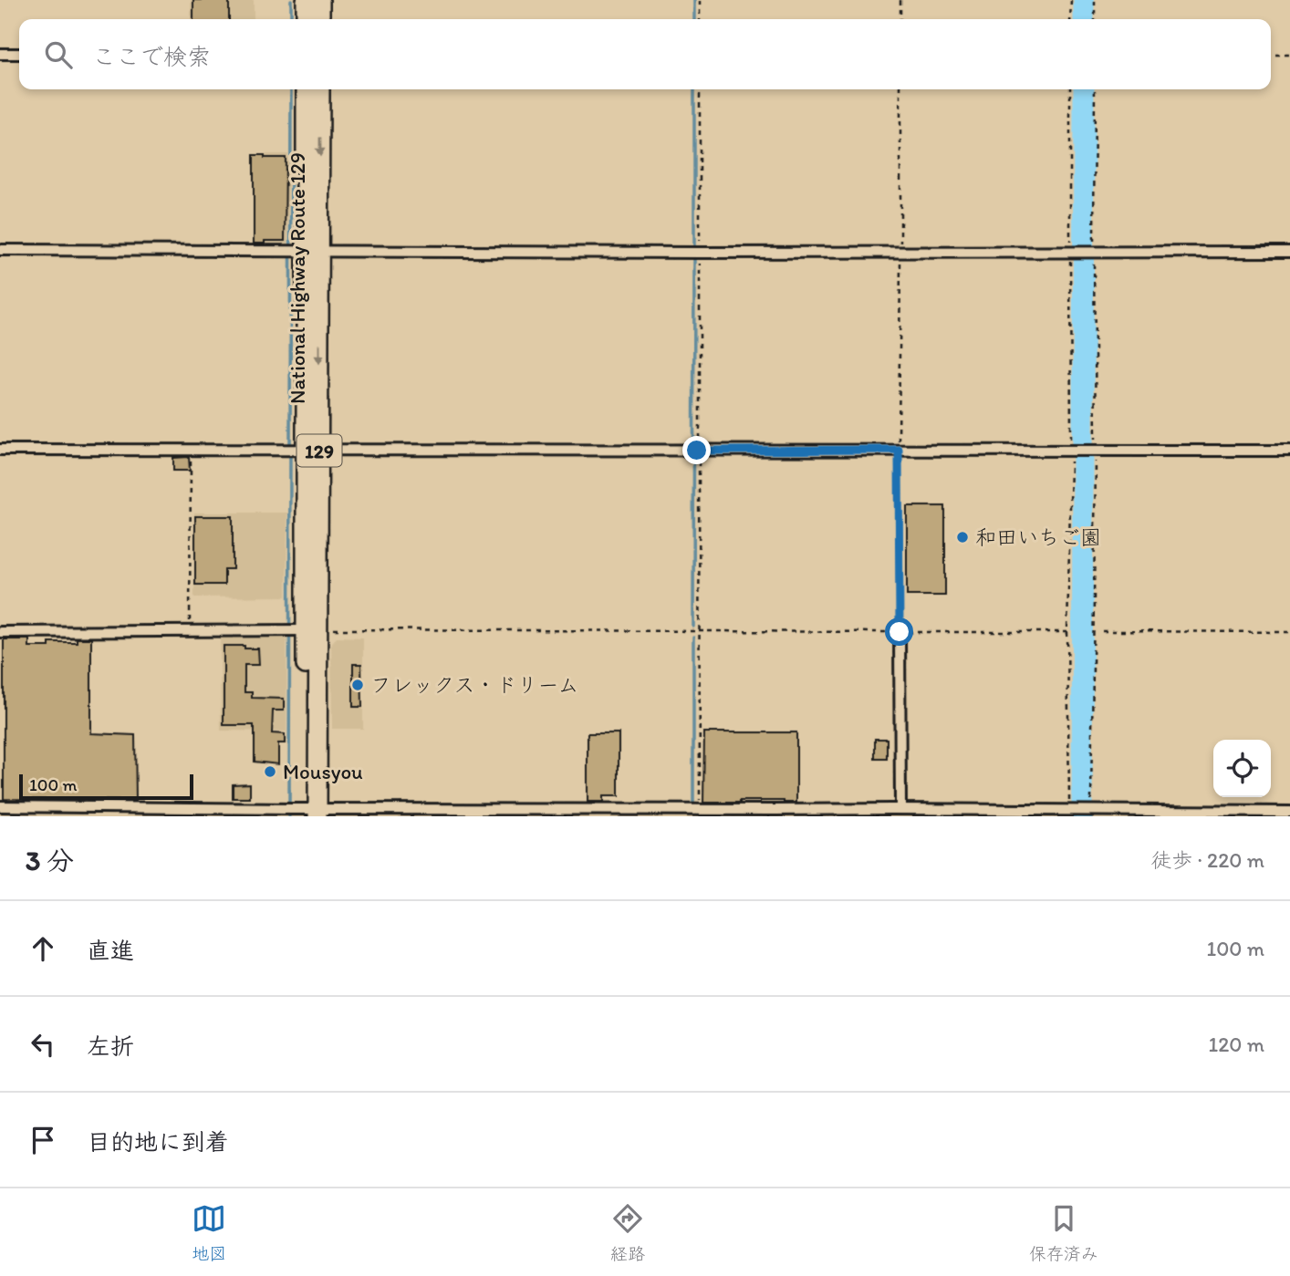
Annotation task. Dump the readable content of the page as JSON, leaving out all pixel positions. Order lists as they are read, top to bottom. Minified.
{"streets":{"highway":["National Highway Route 129","129"]},"places":["和田いちご園","フレックス・ドリーム","Mousyou"],"scale_bar":"100 m","page":{"search":"ここで検索","scale":"100 m","heading":["3 分","徒歩 · 220 m"],"list":[["直進","100 m"],["左折","120 m"],"目的地に到着"],"nav":["地図","経路","保存済み"]}}
